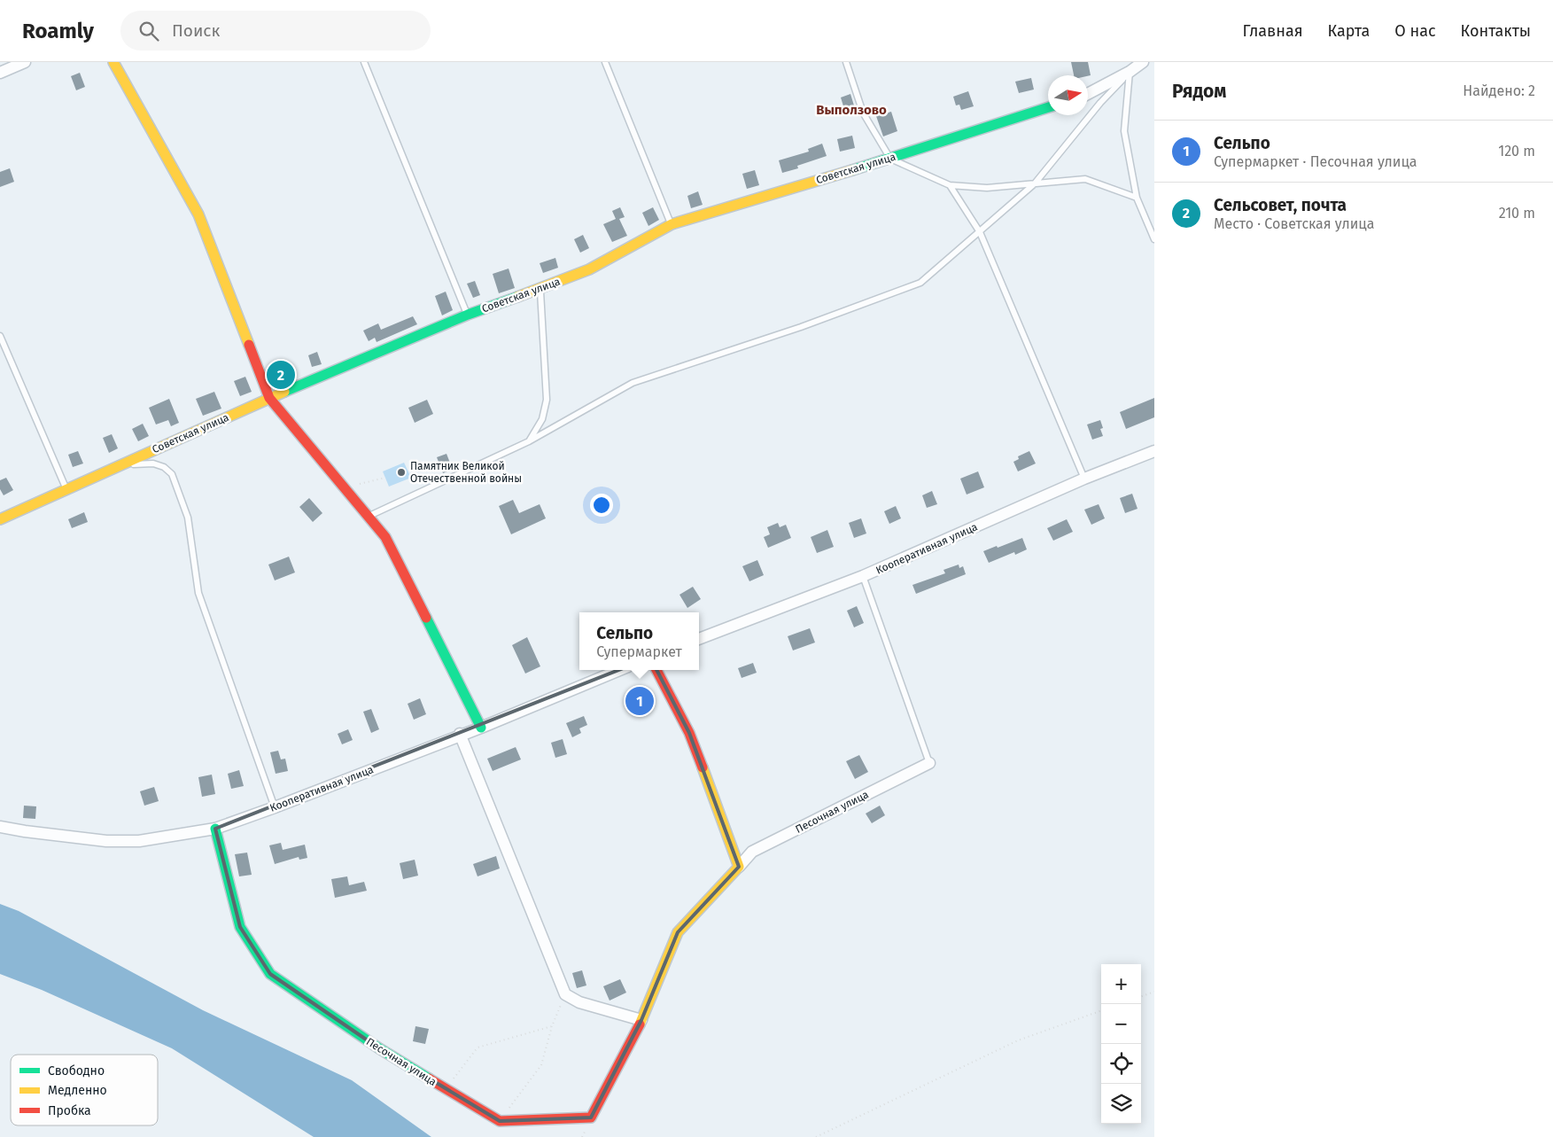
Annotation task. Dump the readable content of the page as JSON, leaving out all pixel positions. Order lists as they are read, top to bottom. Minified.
{"streets":{"street":["Советская улица","Кооперативная улица","Песочная улица"]},"crossings":[["Кооперативная улица","Песочная улица"]],"districts":["Выползово"],"places":["Памятник Великой Отечественной войны"],"legend":["Свободно","Медленно","Пробка"],"north":"right","page":{"header":"Roamly","search":"Поиск","nav":["Главная","Карта","О нас","Контакты"],"heading":["Рядом","Найдено: 2"],"list":[{"mark":"1","name":"Сельпо","note":"Супермаркет · Песочная улица","value":"120 m"},{"mark":"2","name":"Сельсовет, почта","note":"Место · Советская улица","value":"210 m"}],"pins":["2","1"],"popup":["Сельпо","Супермаркет"],"map_buttons":["+","−"]}}
